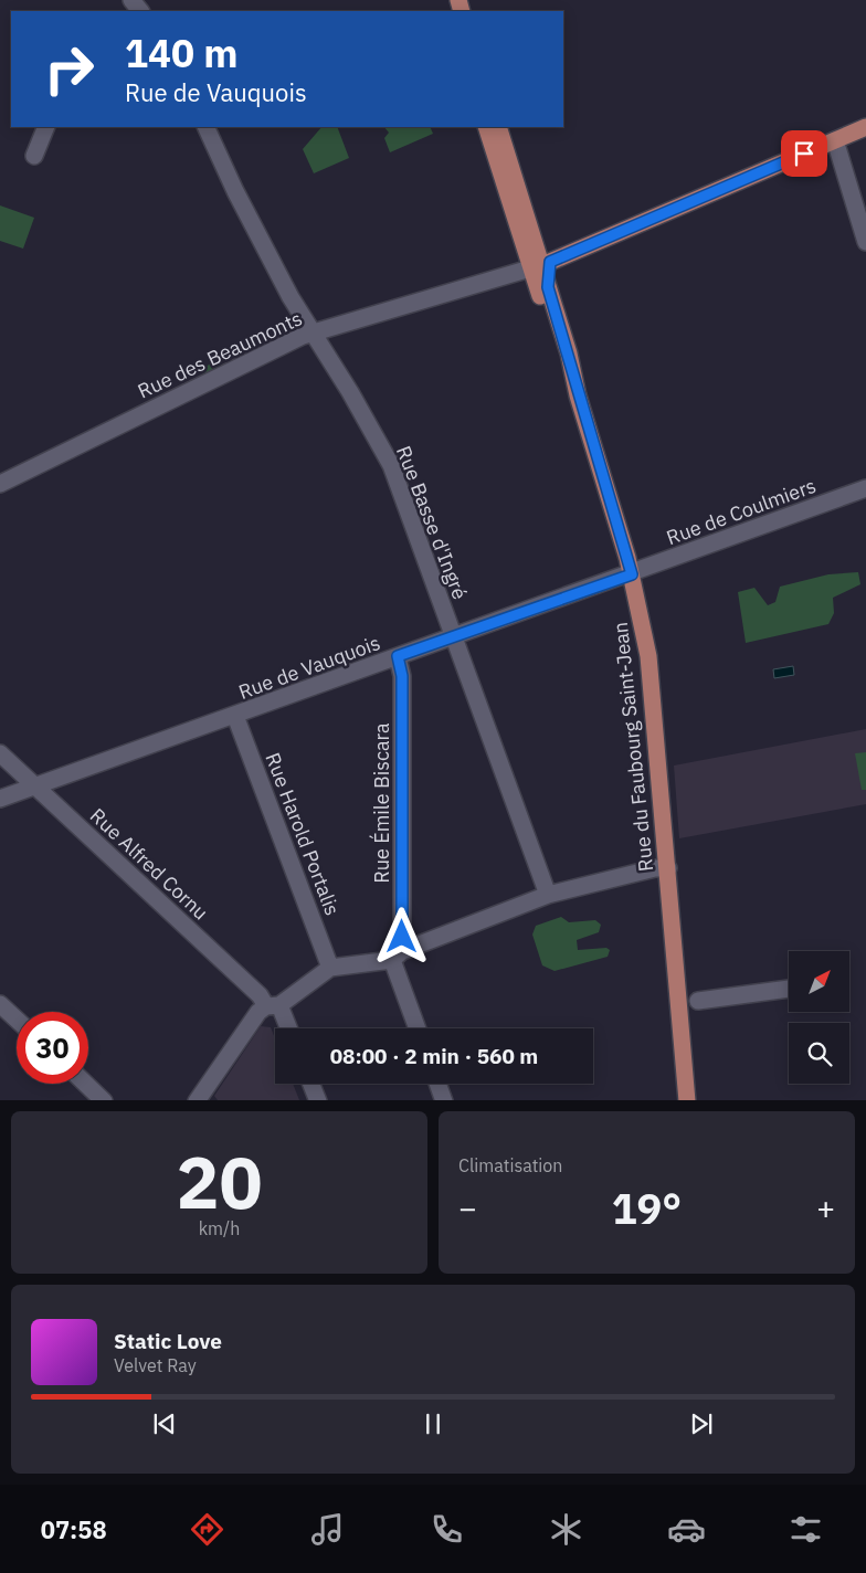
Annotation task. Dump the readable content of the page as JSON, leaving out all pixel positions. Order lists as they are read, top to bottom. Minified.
{"streets":{"main road":["Rue du Faubourg Saint-Jean"],"street":["Rue des Beaumonts","Rue de Coulmiers","Rue Basse d'Ingré","Rue de Vauquois","Rue Émile Biscara","Rue Harold Portalis","Rue Alfred Cornu"]},"crossings":[["Rue des Beaumonts","Rue Basse d'Ingré"],["Rue des Beaumonts","Rue du Faubourg Saint-Jean"],["Rue de Coulmiers","Rue de Vauquois"],["Rue de Coulmiers","Rue du Faubourg Saint-Jean"],["Rue Basse d'Ingré","Rue de Vauquois"],["Rue de Vauquois","Rue du Faubourg Saint-Jean"],["Rue de Vauquois","Rue Émile Biscara"],["Rue de Vauquois","Rue Harold Portalis"],["Rue de Vauquois","Rue Alfred Cornu"]],"north":"top right","page":{"turn":["140 m","Rue de Vauquois"],"limit":"30","trip":"08:00 · 2 min · 560 m","tile":[["20","km/h"],"Climatisation"],"heat":["−","19°","+"],"song":["Static Love","Velvet Ray"],"tabs":"07:58"}}
